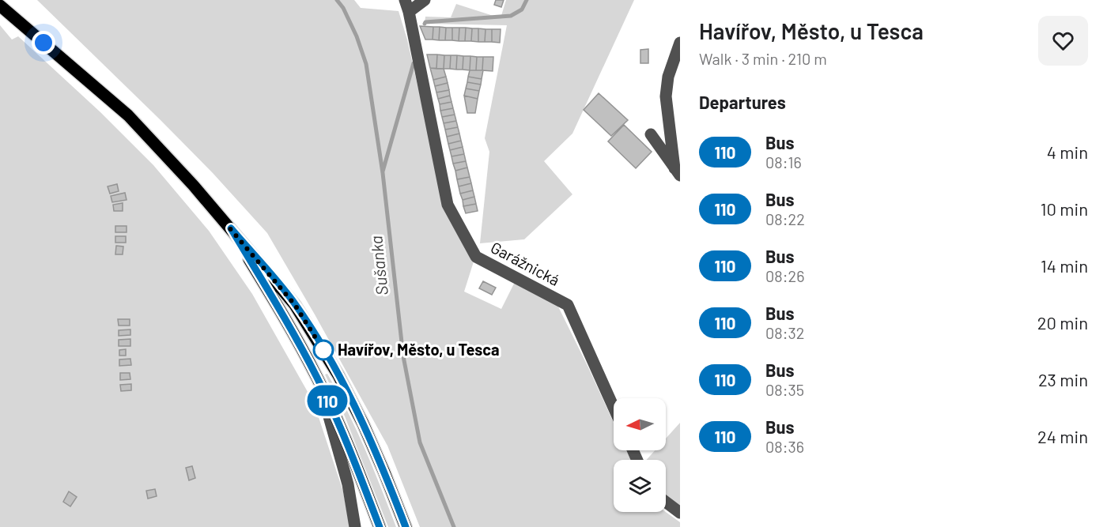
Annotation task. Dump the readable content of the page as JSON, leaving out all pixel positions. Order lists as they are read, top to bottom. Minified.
{"streets":{"street":["Garážnická"]},"water":["Sušanka"],"places":["Havířov, Město, u Tesca"],"lines":["bus line 110"],"north":"left","page":{"on_map":"110","heading":[["Havířov, Město, u Tesca","Walk · 3 min · 210 m"],"Departures"],"list":[{"mark":"110","name":"Bus","note":"08:16","value":"4 min"},{"mark":"110","name":"Bus","note":"08:22","value":"10 min"},{"mark":"110","name":"Bus","note":"08:26","value":"14 min"},{"mark":"110","name":"Bus","note":"08:32","value":"20 min"},{"mark":"110","name":"Bus","note":"08:35","value":"23 min"},{"mark":"110","name":"Bus","note":"08:36","value":"24 min"}]}}
